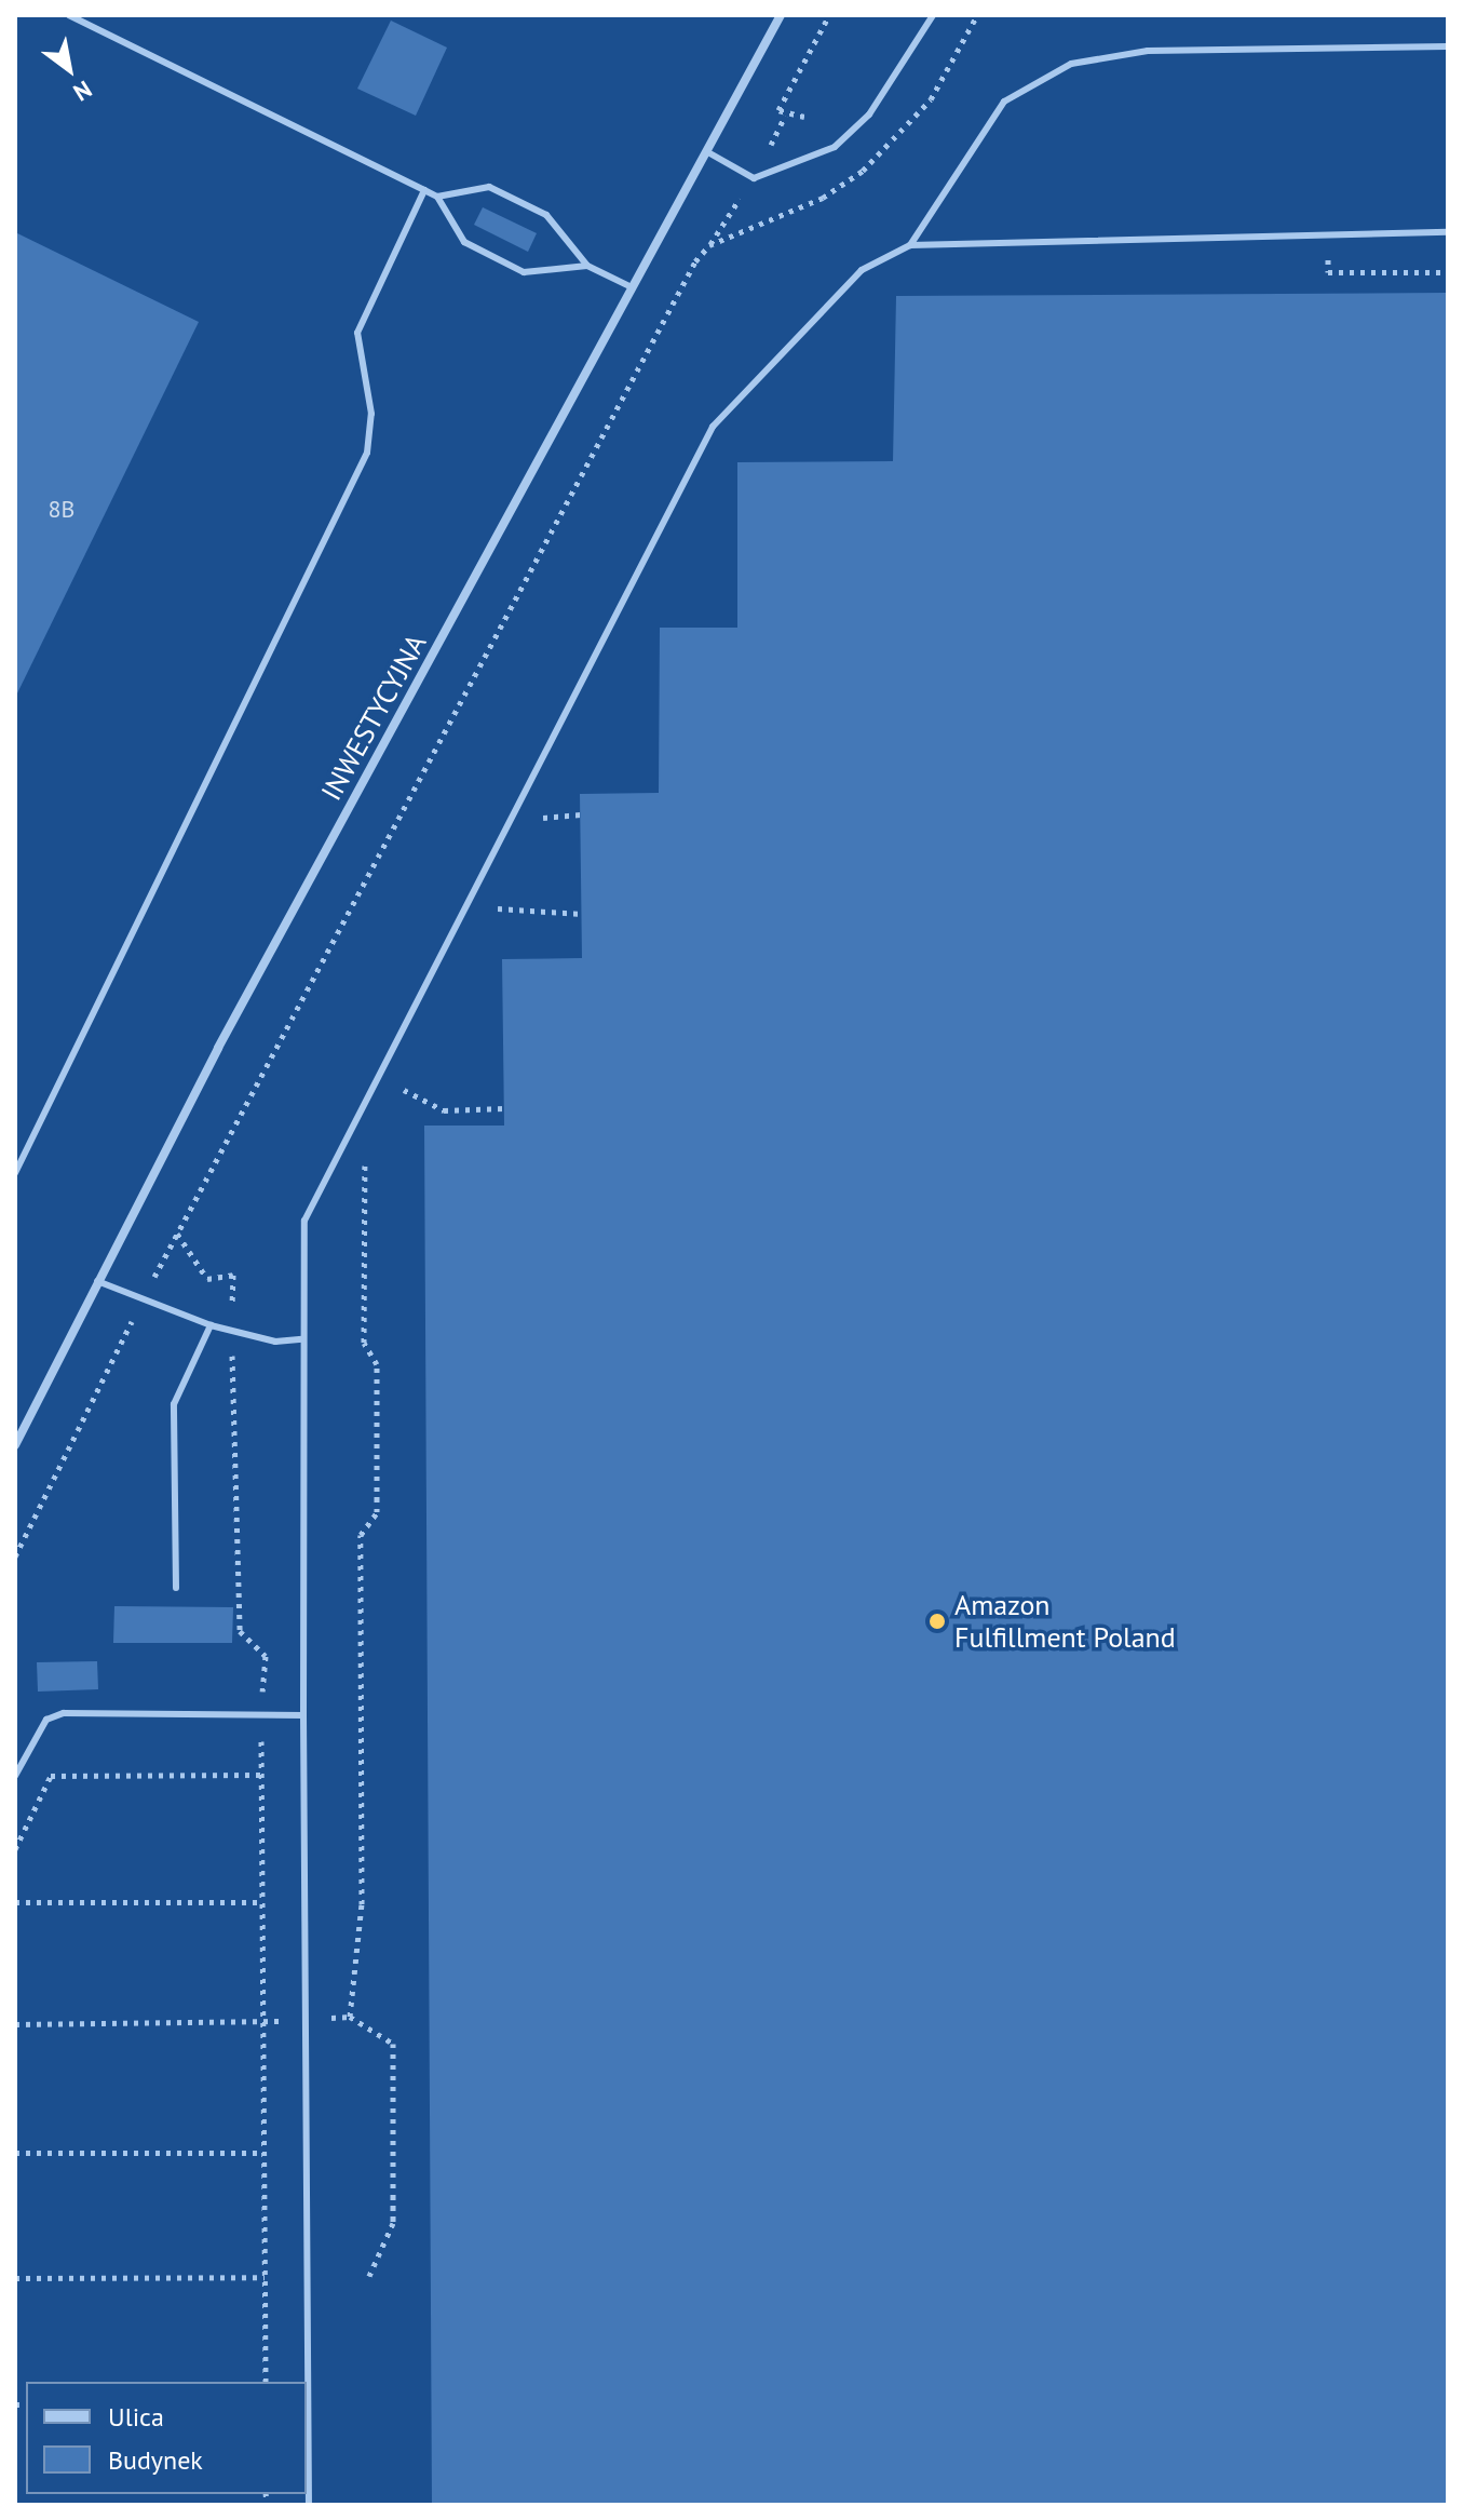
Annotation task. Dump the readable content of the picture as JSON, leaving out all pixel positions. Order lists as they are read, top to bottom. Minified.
{"streets":{"street":["INWESTYCYJNA"]},"places":["Amazon Fulfillment Poland"],"house_numbers":["8B"],"legend":["Ulica","Budynek"],"north":"bottom right"}
